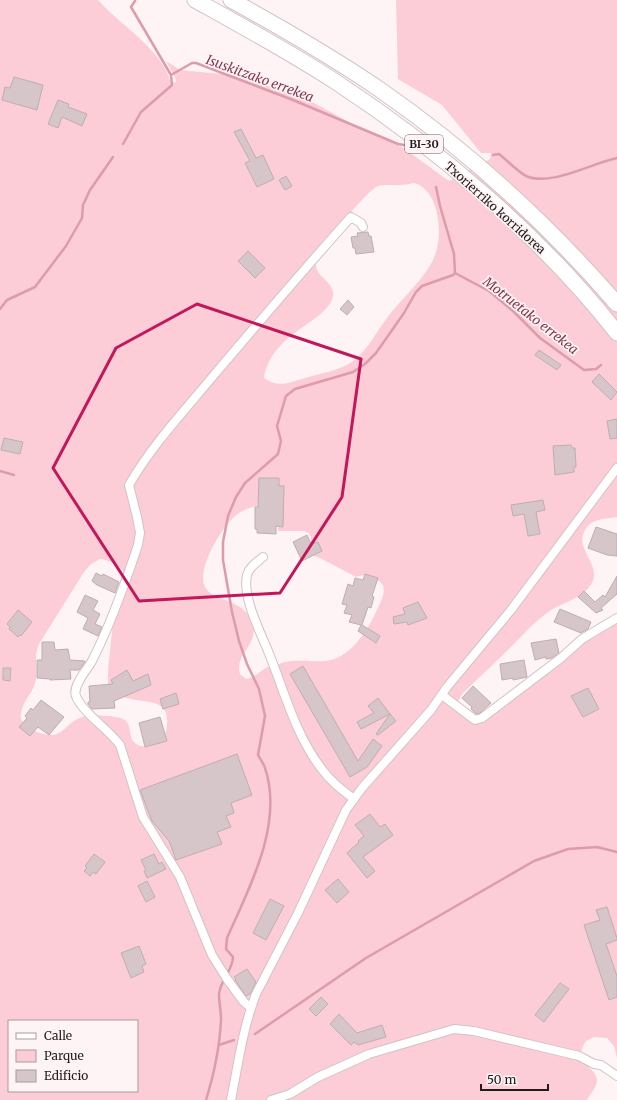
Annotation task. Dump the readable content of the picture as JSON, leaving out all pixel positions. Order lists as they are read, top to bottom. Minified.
{"streets":{"highway":["BI-30","Txorierriko korridorea"]},"water":["Isuskitzako errekea","Motruetako errekea"],"legend":["Calle","Parque","Edificio"],"scale_bar":"50 m"}
